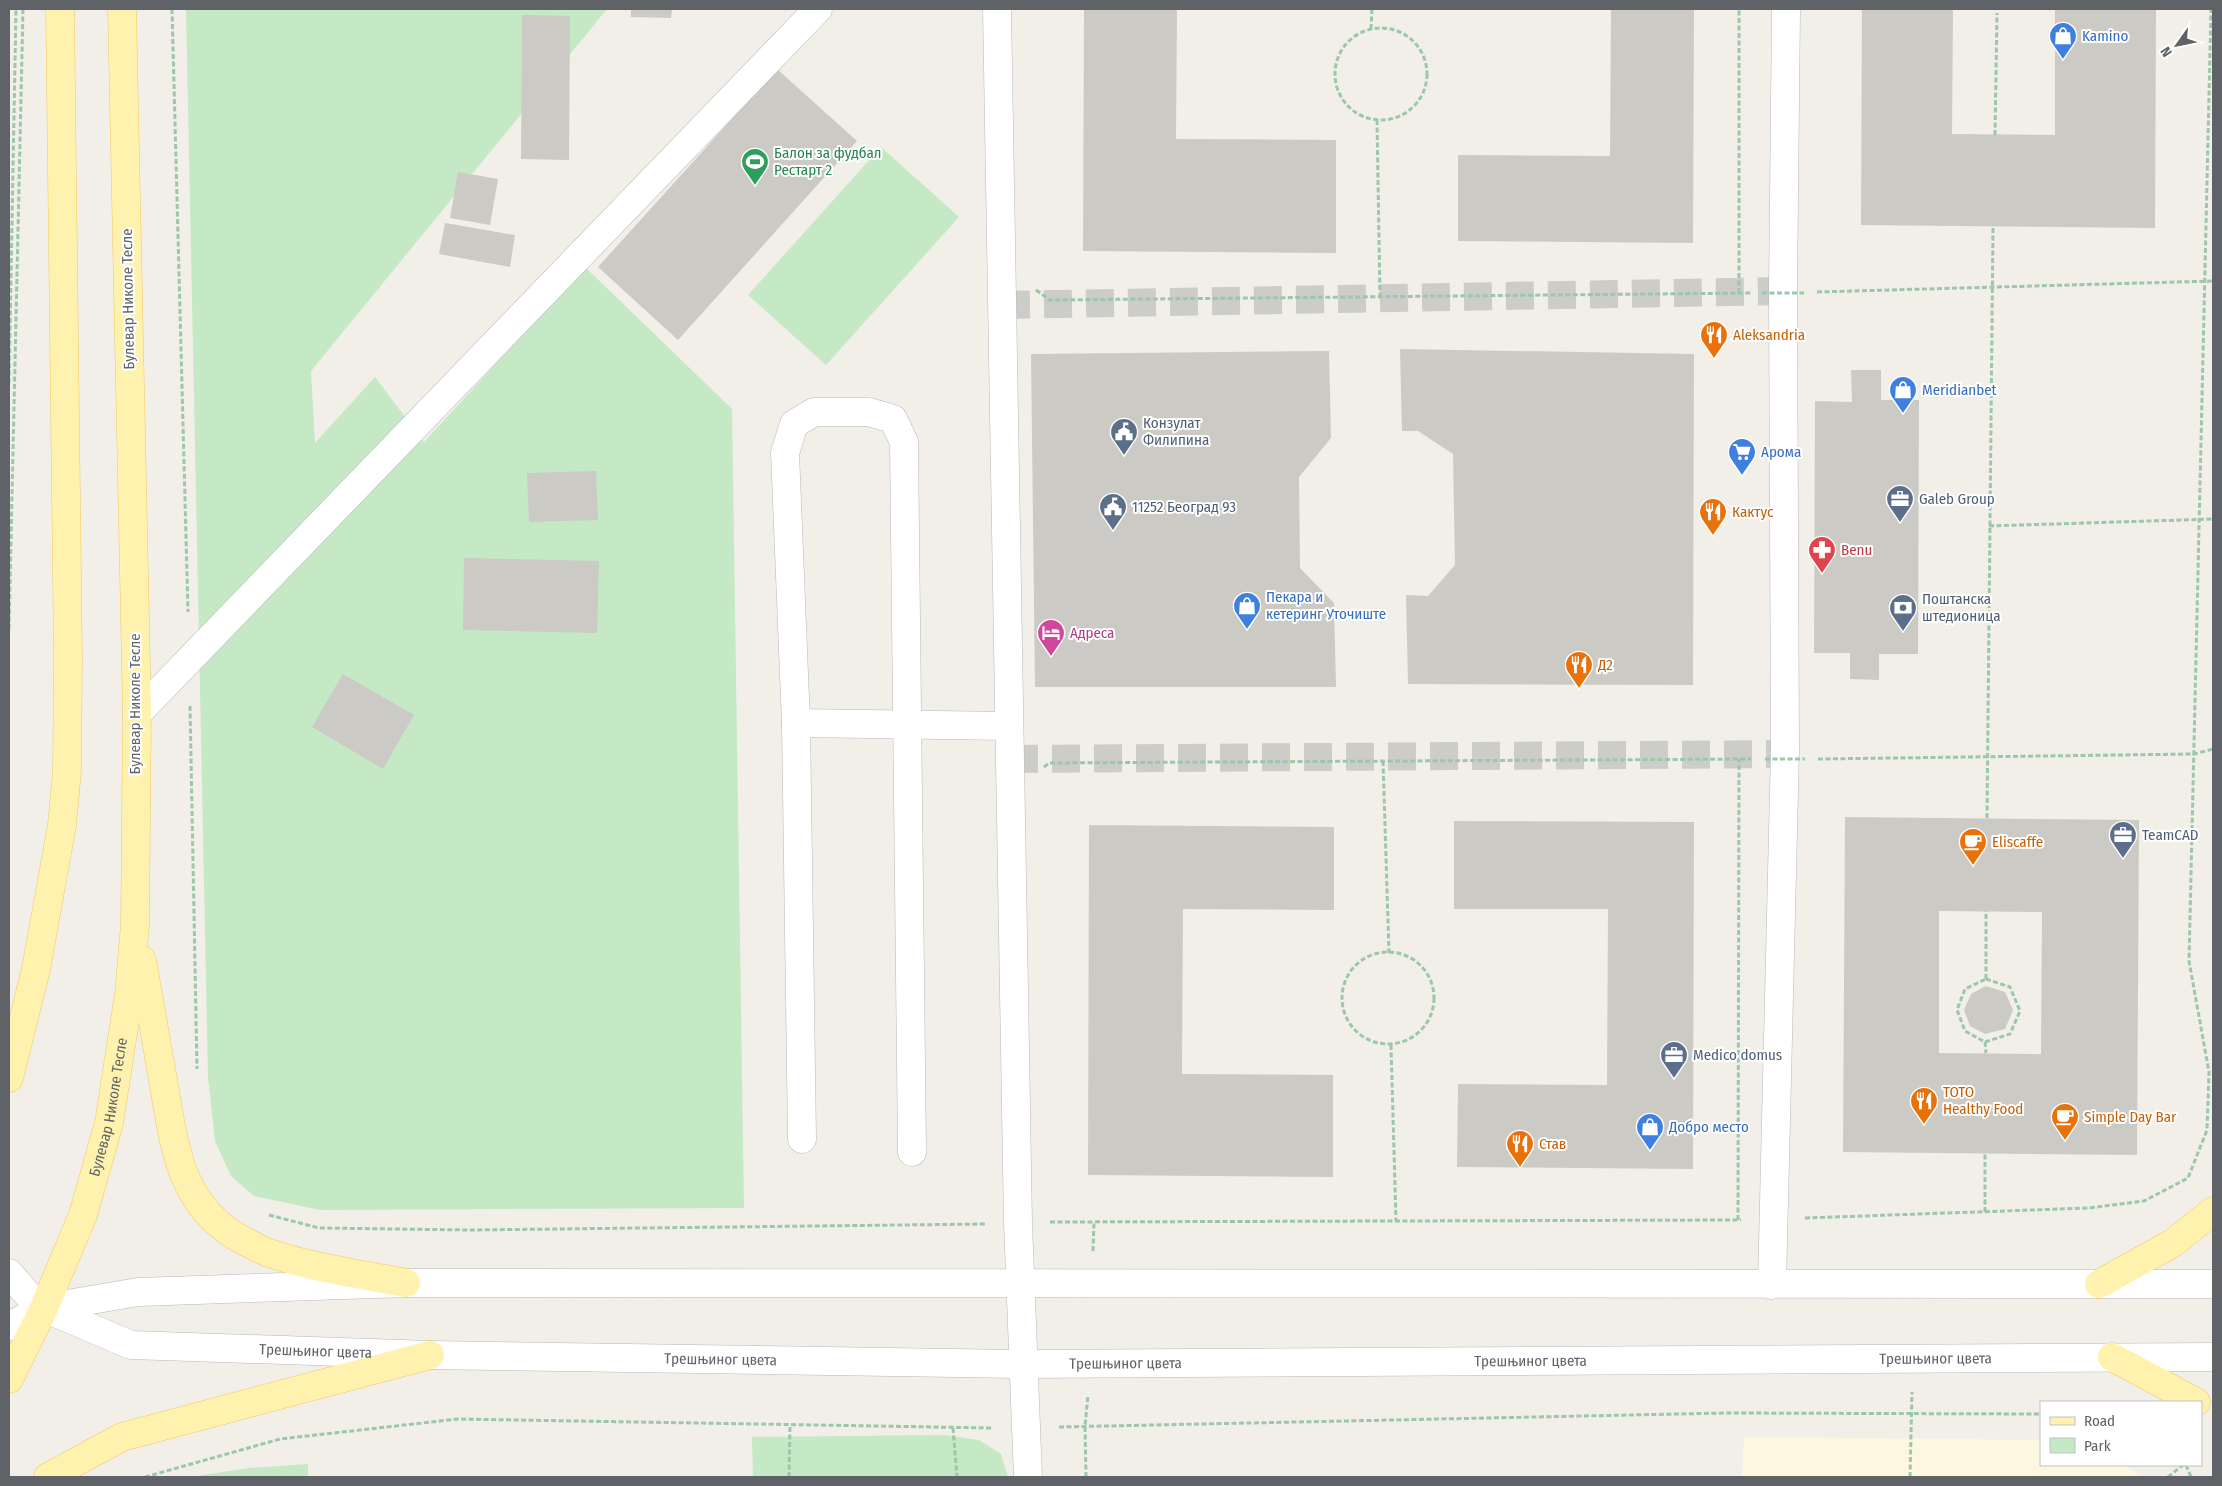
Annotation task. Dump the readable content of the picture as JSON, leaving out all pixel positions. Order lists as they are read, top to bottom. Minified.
{"streets":{"main road":["Булевар Николе Тесле"],"street":["Трешњиног цвета"]},"crossings":[["Булевар Николе Тесле","Трешњиног цвета"]],"places":{"shop":["Kamino","Meridianbet","Пекара и кетеринг Уточиште","Добро место"],"sports":["Балон за фудбал Рестарт 2"],"restaurant":["Aleksandria","Кактус","Д2","TOTO Healthy Food","Став"],"public building":["Конзулат Филипина","11252 Београд 93"],"supermarket":["Арома"],"office":["Galeb Group","TeamCAD","Medico domus"],"pharmacy":["Benu"],"bank":["Поштанска штедионица"],"hotel":["Адреса"],"cafe":["Eliscaffe","Simple Day Bar"]},"legend":["Road","Park"],"north":"bottom left"}
